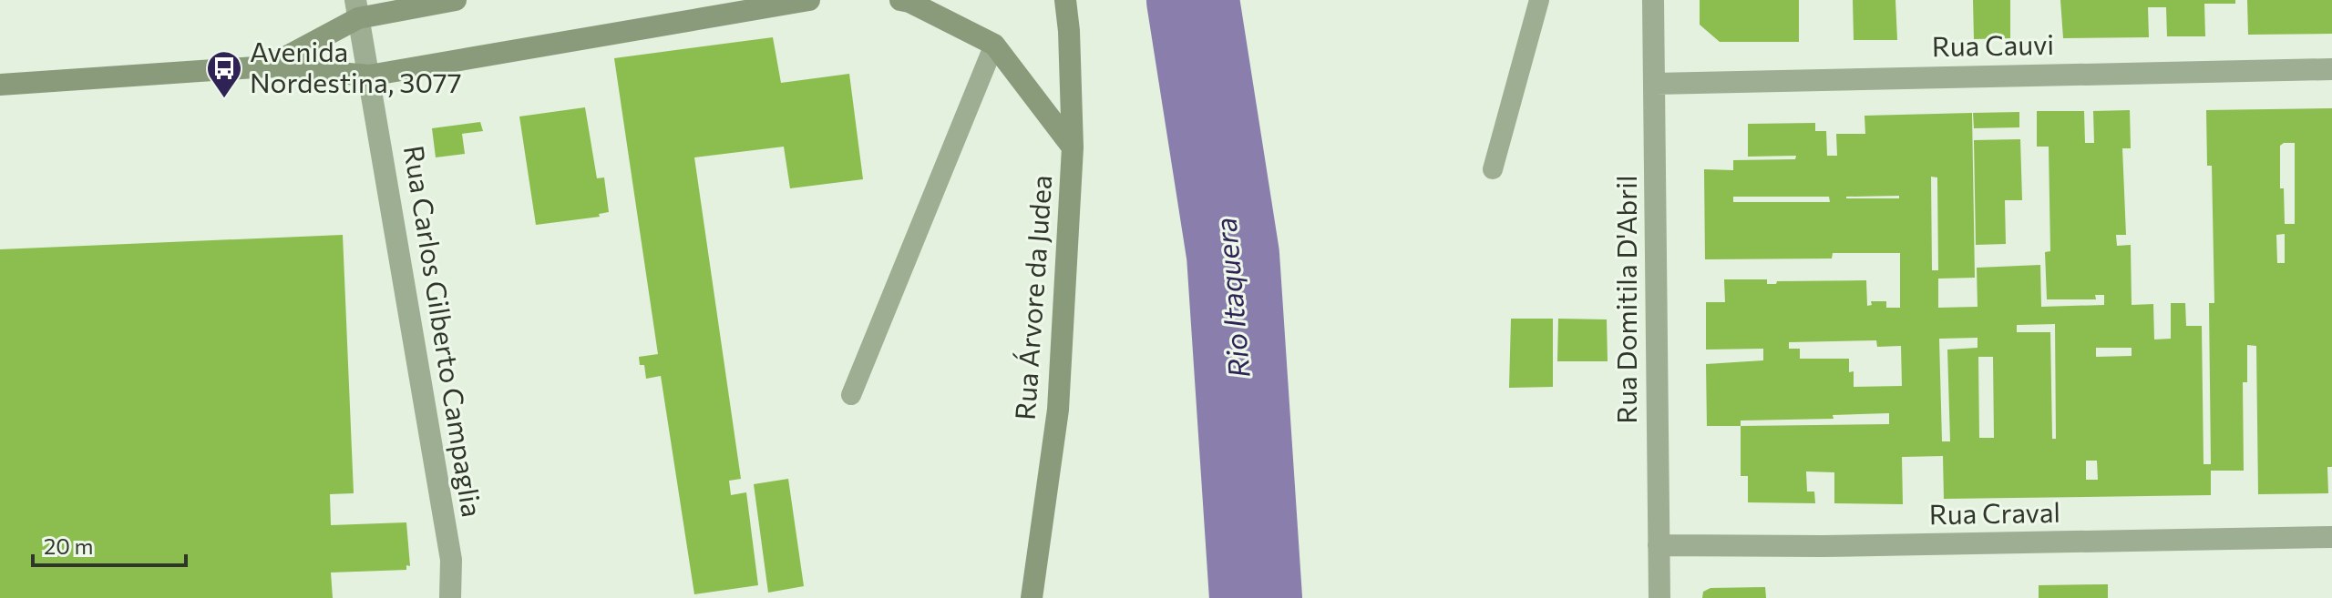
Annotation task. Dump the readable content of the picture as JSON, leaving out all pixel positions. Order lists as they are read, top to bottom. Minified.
{"streets":{"main road":["Rua Árvore da Judea"],"street":["Rua Cauvi","Rua Domitila D'Abril","Rua Carlos Gilberto Campaglia","Rua Craval"]},"crossings":[["Rua Cauvi","Rua Domitila D'Abril"],["Rua Domitila D'Abril","Rua Craval"]],"water":["Rio Itaquera"],"places":{"bus stop":["Avenida Nordestina, 3077"]},"scale_bar":"20 m"}
